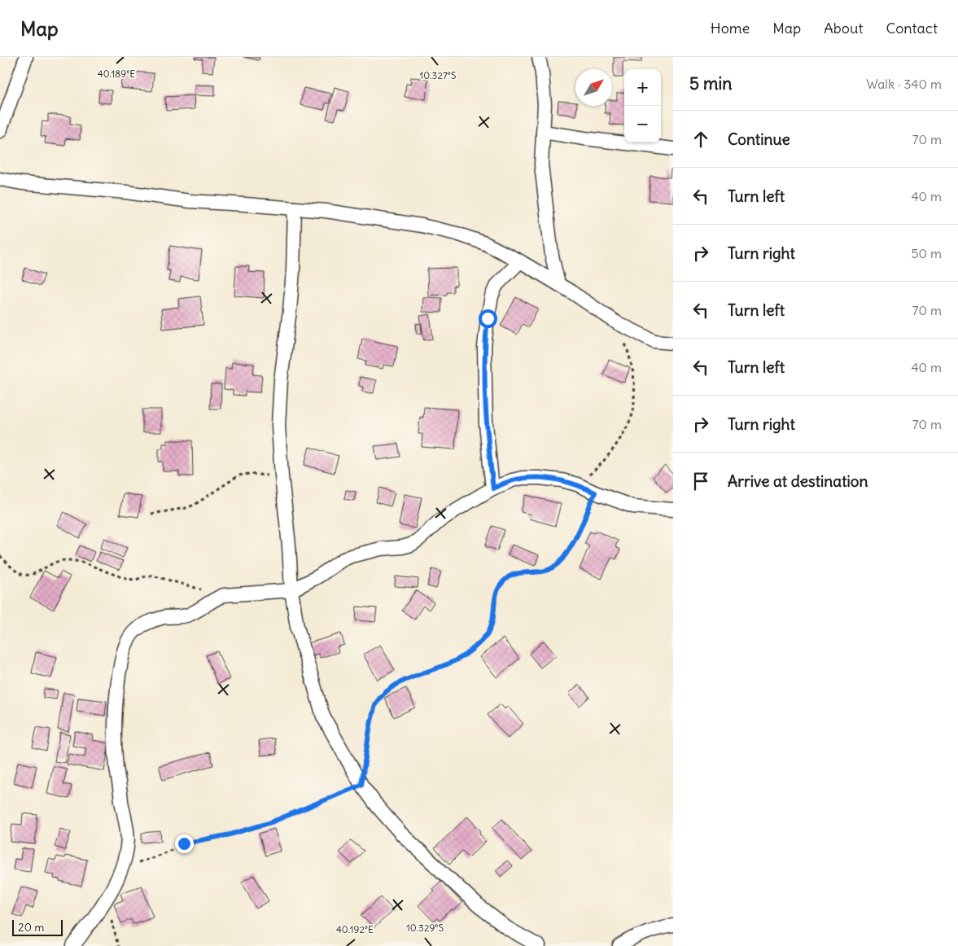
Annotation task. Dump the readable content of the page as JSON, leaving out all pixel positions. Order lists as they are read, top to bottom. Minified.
{"scale_bar":"20 m","north":"top right","page":{"header":"Map","nav":["Home","Map","About","Contact"],"heading":["5 min","Walk · 340 m"],"map_buttons":["+","−"],"list":[["Continue","70 m"],["Turn left","40 m"],["Turn right","50 m"],["Turn left","70 m"],["Turn left","40 m"],["Turn right","70 m"],"Arrive at destination"],"scale":"20 m"},"coordinates":["40.189°E","10.327°S","10.329°S","40.192°E"]}
